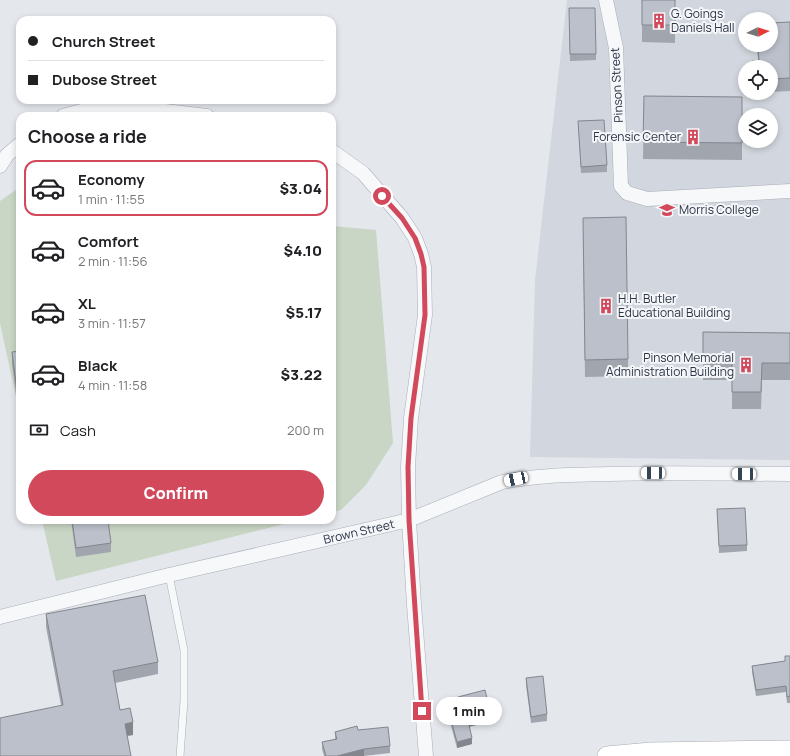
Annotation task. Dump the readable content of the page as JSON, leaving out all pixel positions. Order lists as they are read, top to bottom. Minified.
{"streets":{"street":["Pinson Street","Brown Street"]},"places":{"building":["G. Goings Daniels Hall","Forensic Center","H.H. Butler Educational Building","Pinson Memorial Administration Building"],"school or university":["Morris College"]},"north":"right","page":{"banner":["Church Street","Dubose Street"],"heading":"Choose a ride","list":[{"name":"Economy","note":"1 min · 11:55","value":"$3.04"},{"name":"Comfort","note":"2 min · 11:56","value":"$4.10"},{"name":"XL","note":"3 min · 11:57","value":"$5.17"},{"name":"Black","note":"4 min · 11:58","value":"$3.22"}],"pay":["Cash","200 m"],"buttons":"Confirm","bubble":"1 min"}}
